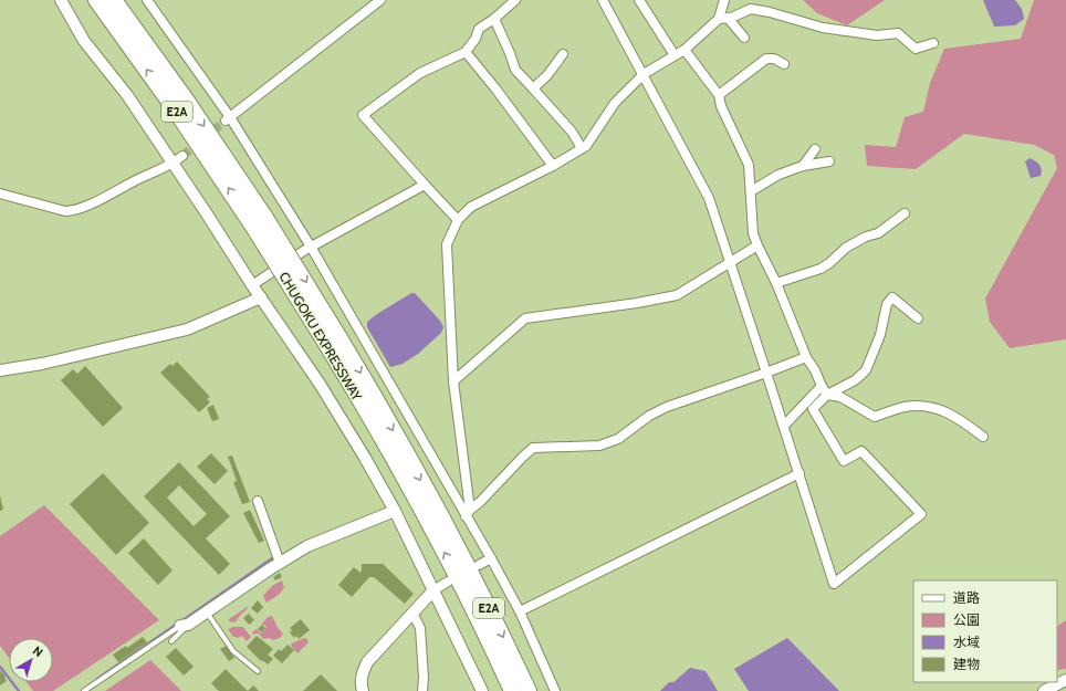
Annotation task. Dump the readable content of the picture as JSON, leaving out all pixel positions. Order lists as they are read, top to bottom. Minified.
{"streets":{"highway":["E2A","CHUGOKU EXPRESSWAY"]},"legend":["道路","公園","水域","建物"],"north":"top right"}
